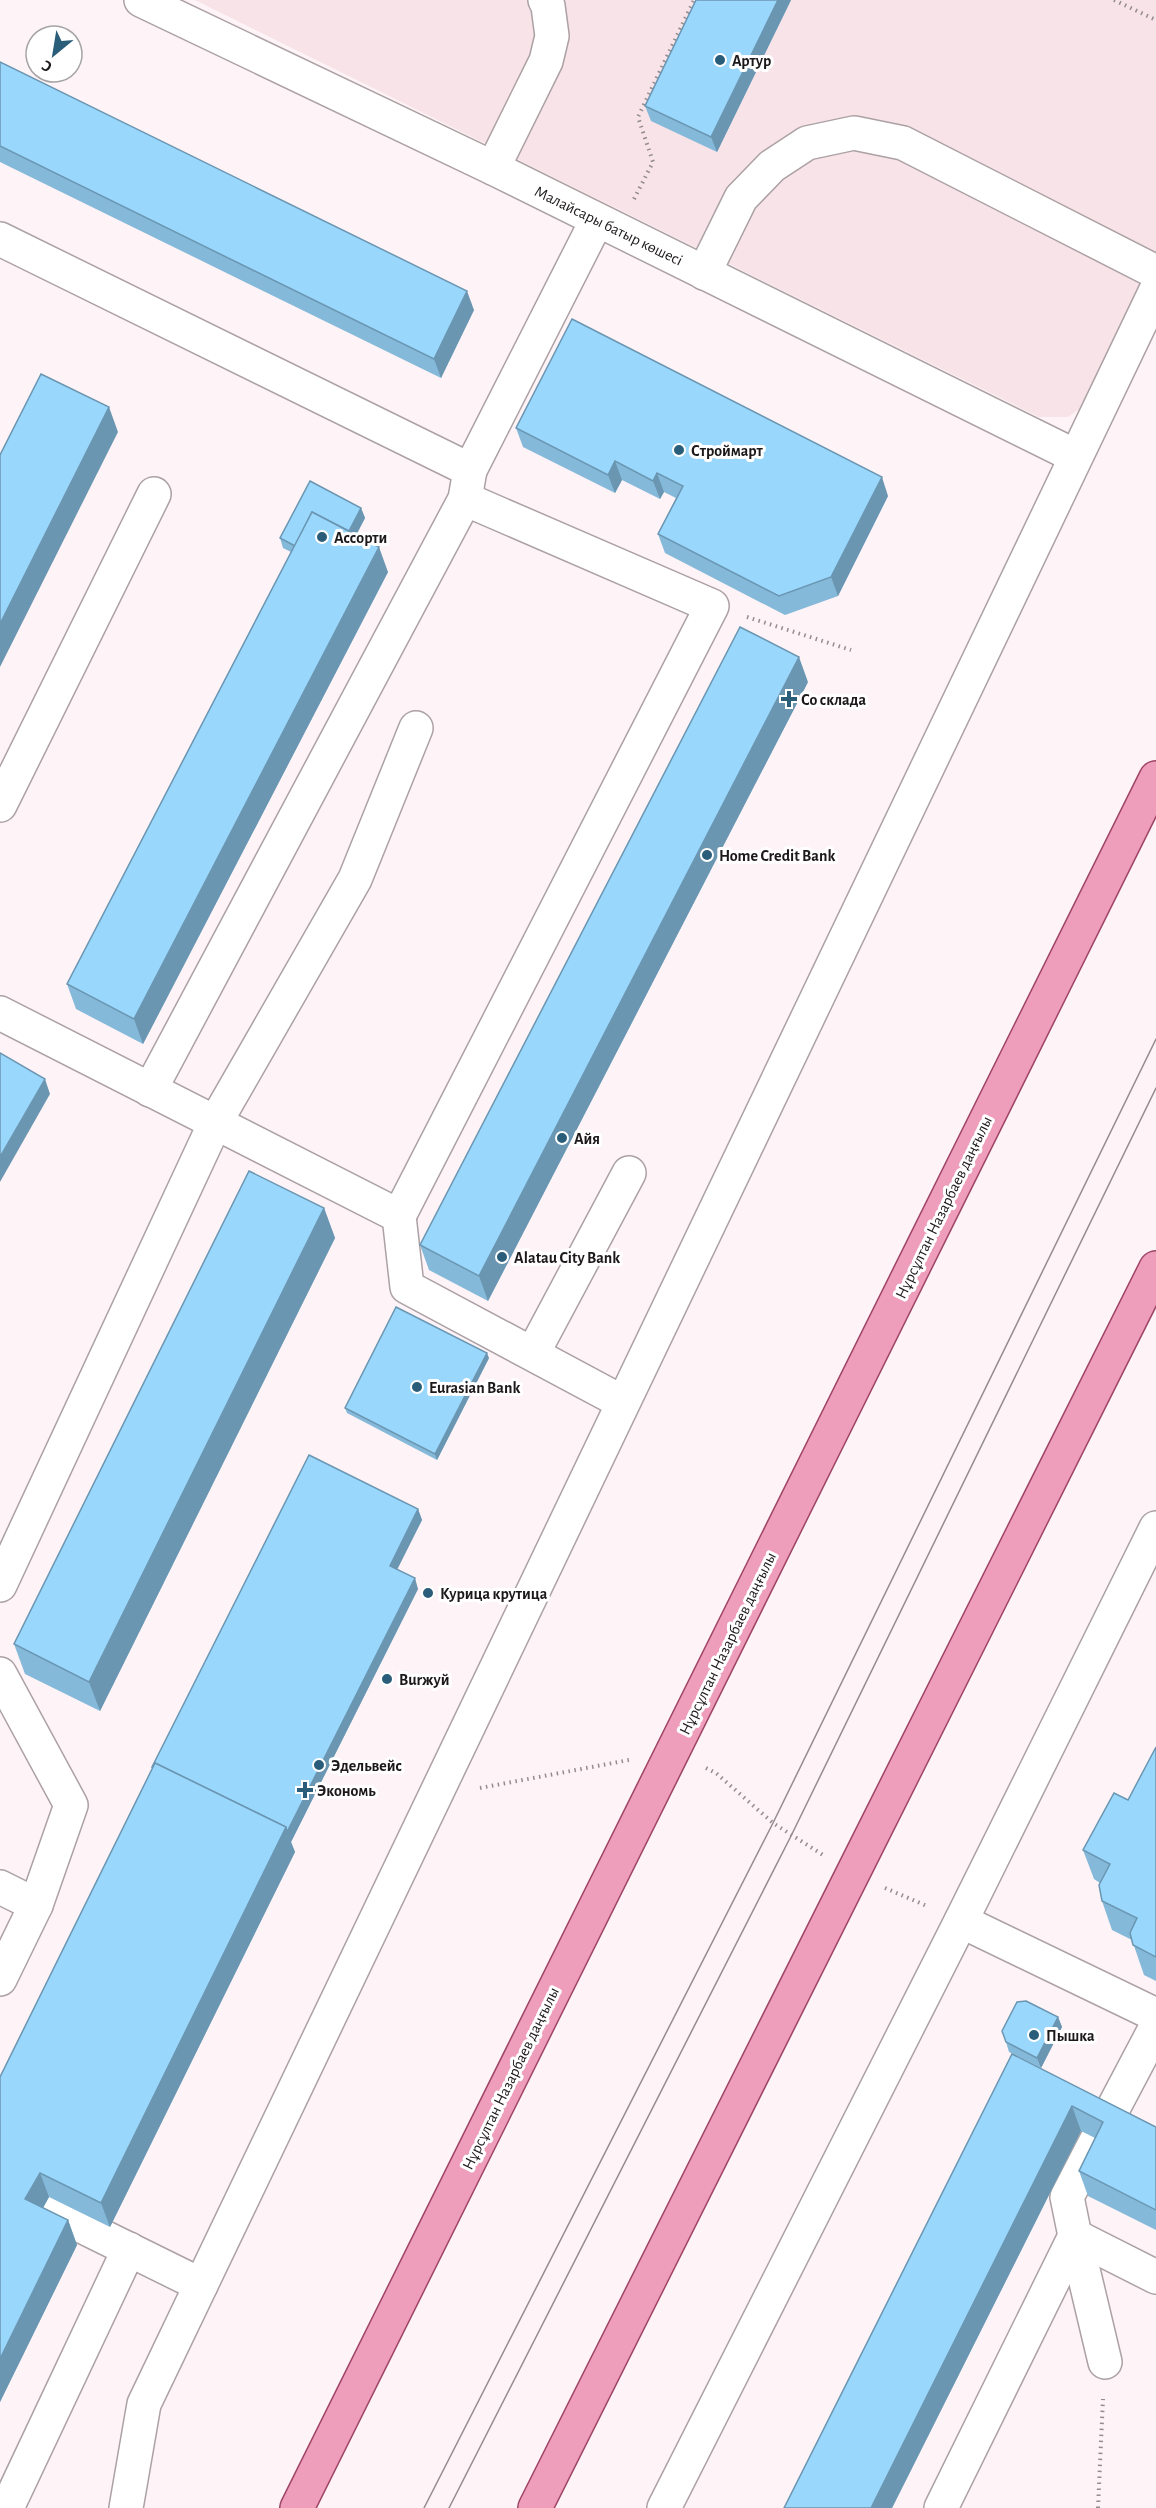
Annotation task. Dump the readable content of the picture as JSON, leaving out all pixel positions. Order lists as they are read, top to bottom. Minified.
{"streets":{"main road":["Нұрсұлтан Назарбаев даңғылы"],"street":["Малайсары батыр көшесі"]},"places":{"other":["Артур","Строймарт","Ассорти","Home Credit Bank","Айя","Alatau City Bank","Eurasian Bank","Курица крутица","Burжуй","Эдельвейс","Пышка"],"health":["Со склада","Экономь"]},"north":"bottom left"}
